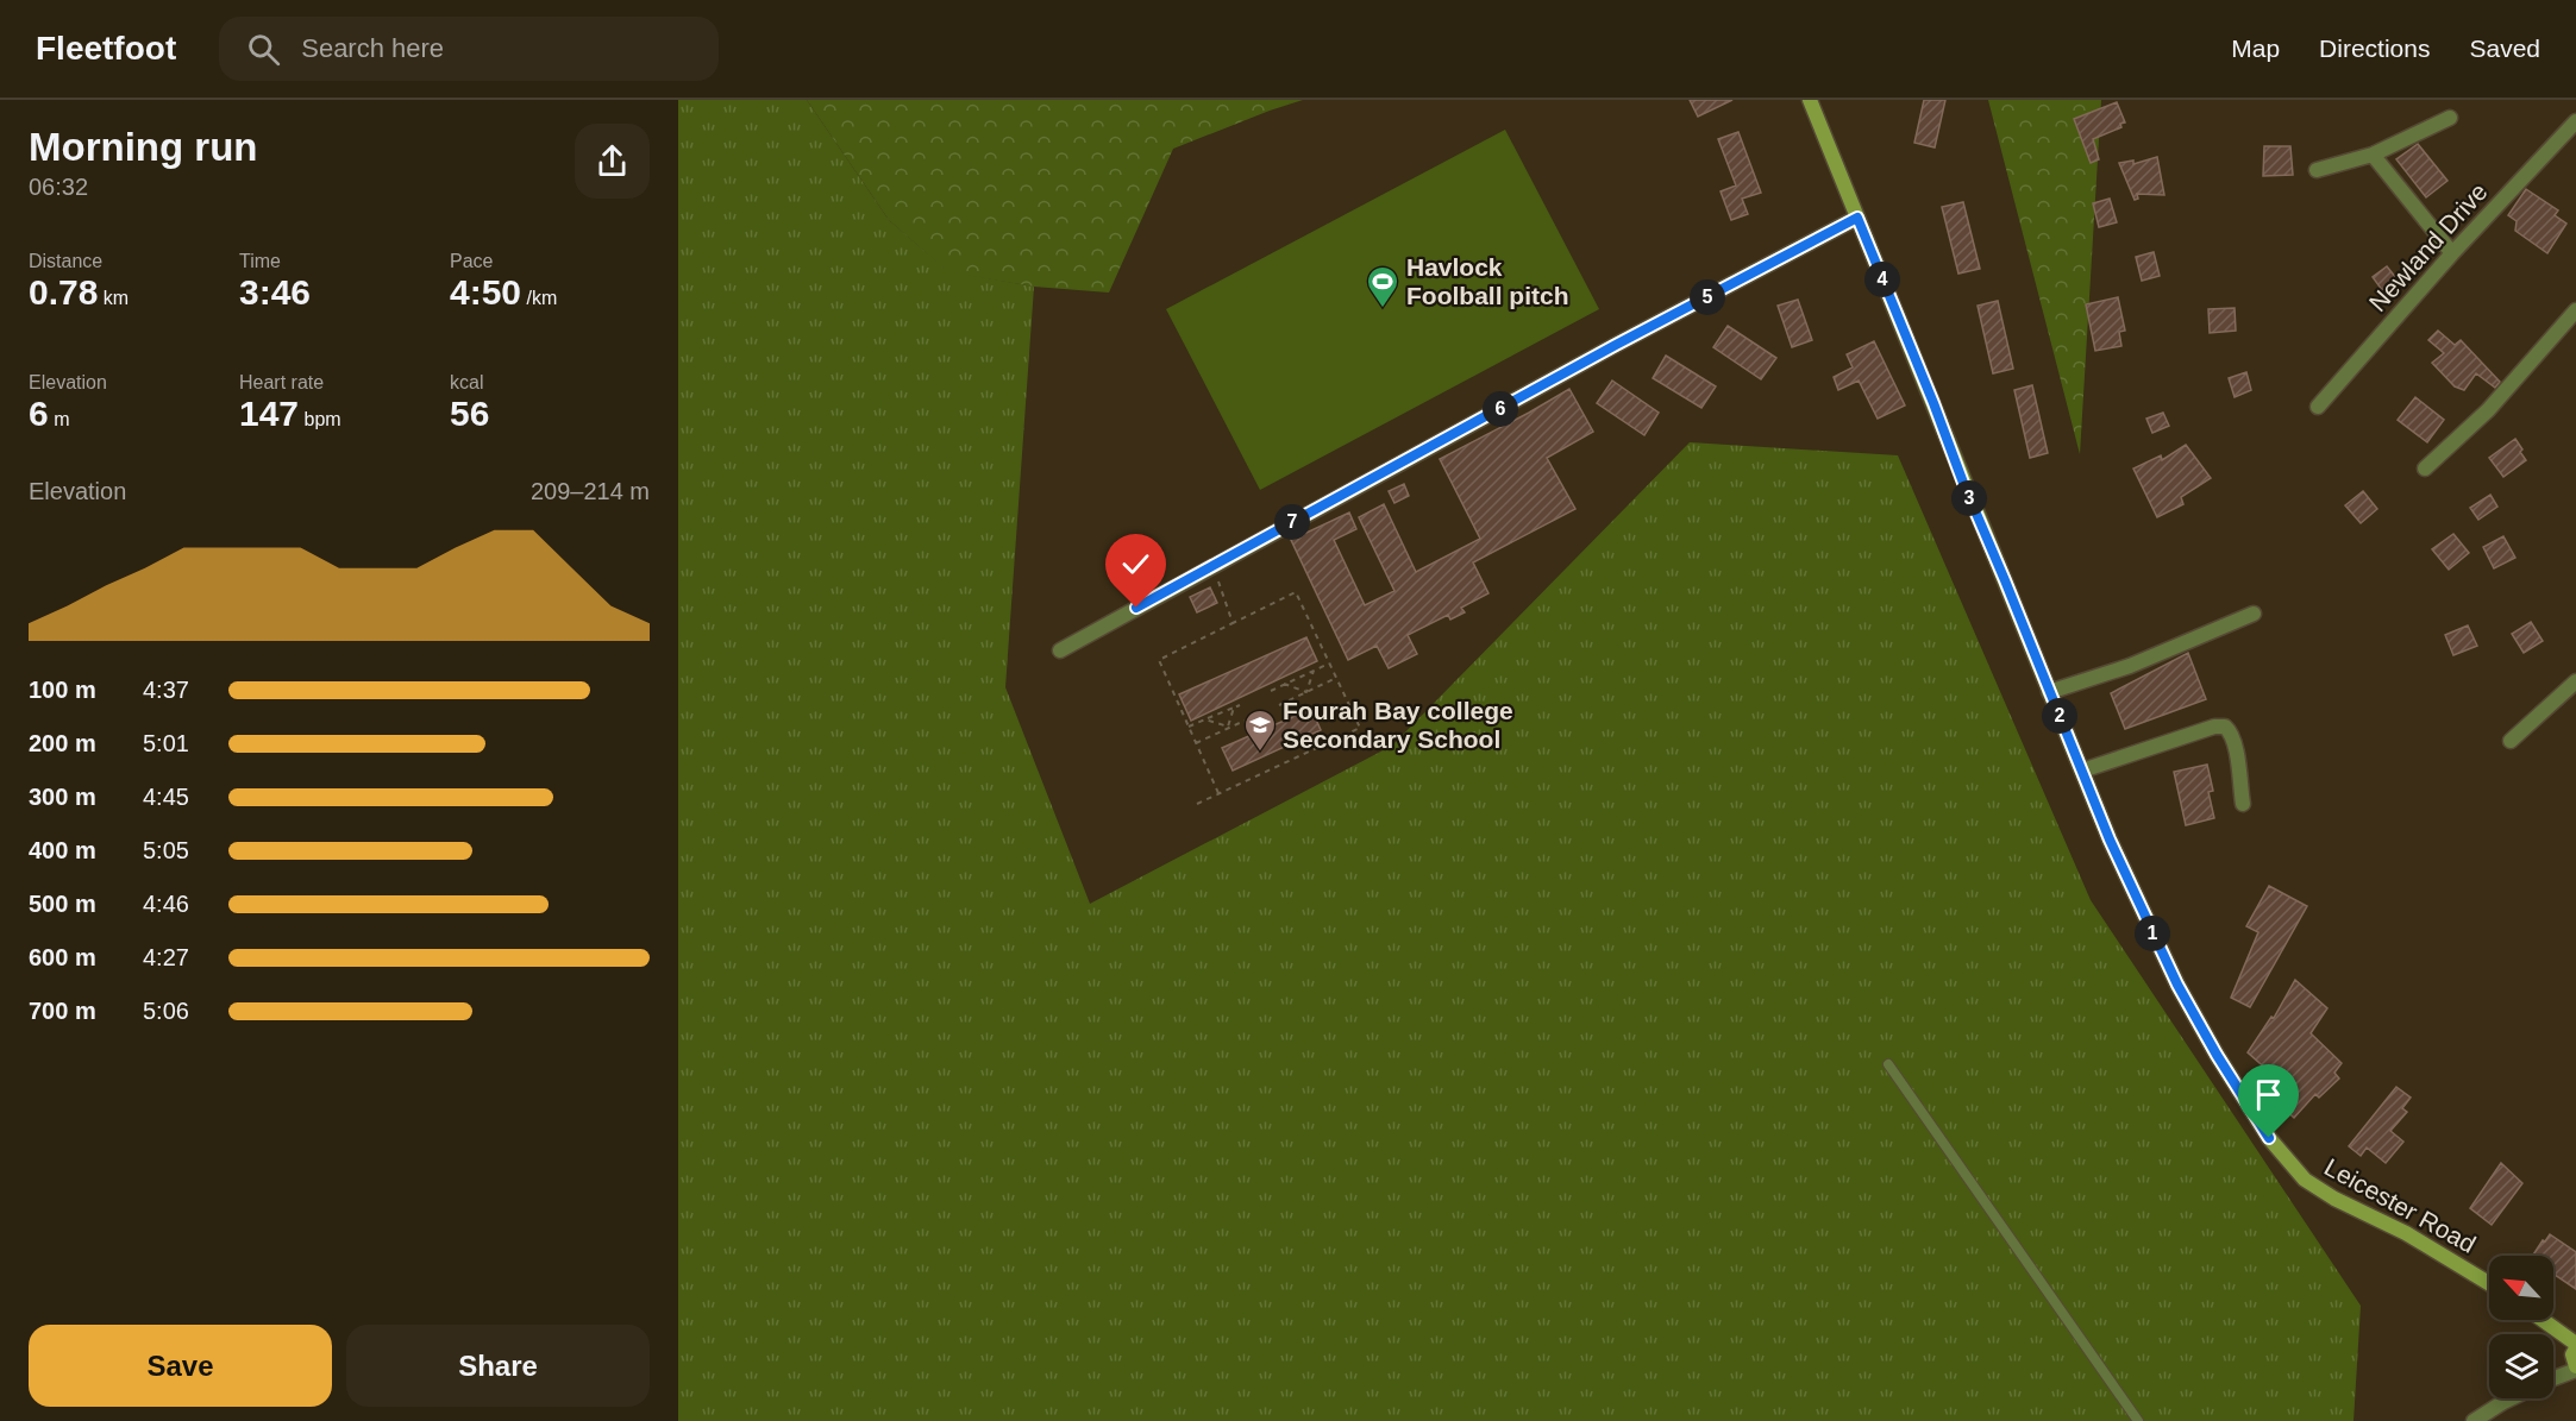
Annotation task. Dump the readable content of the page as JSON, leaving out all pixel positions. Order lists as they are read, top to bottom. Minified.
{"streets":{"street":["Newland Drive","Leicester Road"]},"places":{"sports":["Havlock Foolball pitch"],"school or university":["Fourah Bay college Secondary School"]},"north":"top left","page":{"header":"Fleetfoot","search":"Search here","nav":["Map","Directions","Saved"],"heading":["Morning run","06:32"],"stats":[["Distance","0.78 km"],["Time","3:46"],["Pace","4:50 /km"],["Elevation","6 m"],["Heart rate","147 bpm"],["kcal","56"]],"pins":["4","5","6","3","7","2","1"],"chart":["Elevation","209–214 m"],"list":[{"name":"100 m","note":"4:37"},{"name":"200 m","note":"5:01"},{"name":"300 m","note":"4:45"},{"name":"400 m","note":"5:05"},{"name":"500 m","note":"4:46"},{"name":"600 m","note":"4:27"},{"name":"700 m","note":"5:06"}],"buttons":["Save","Share"]}}
